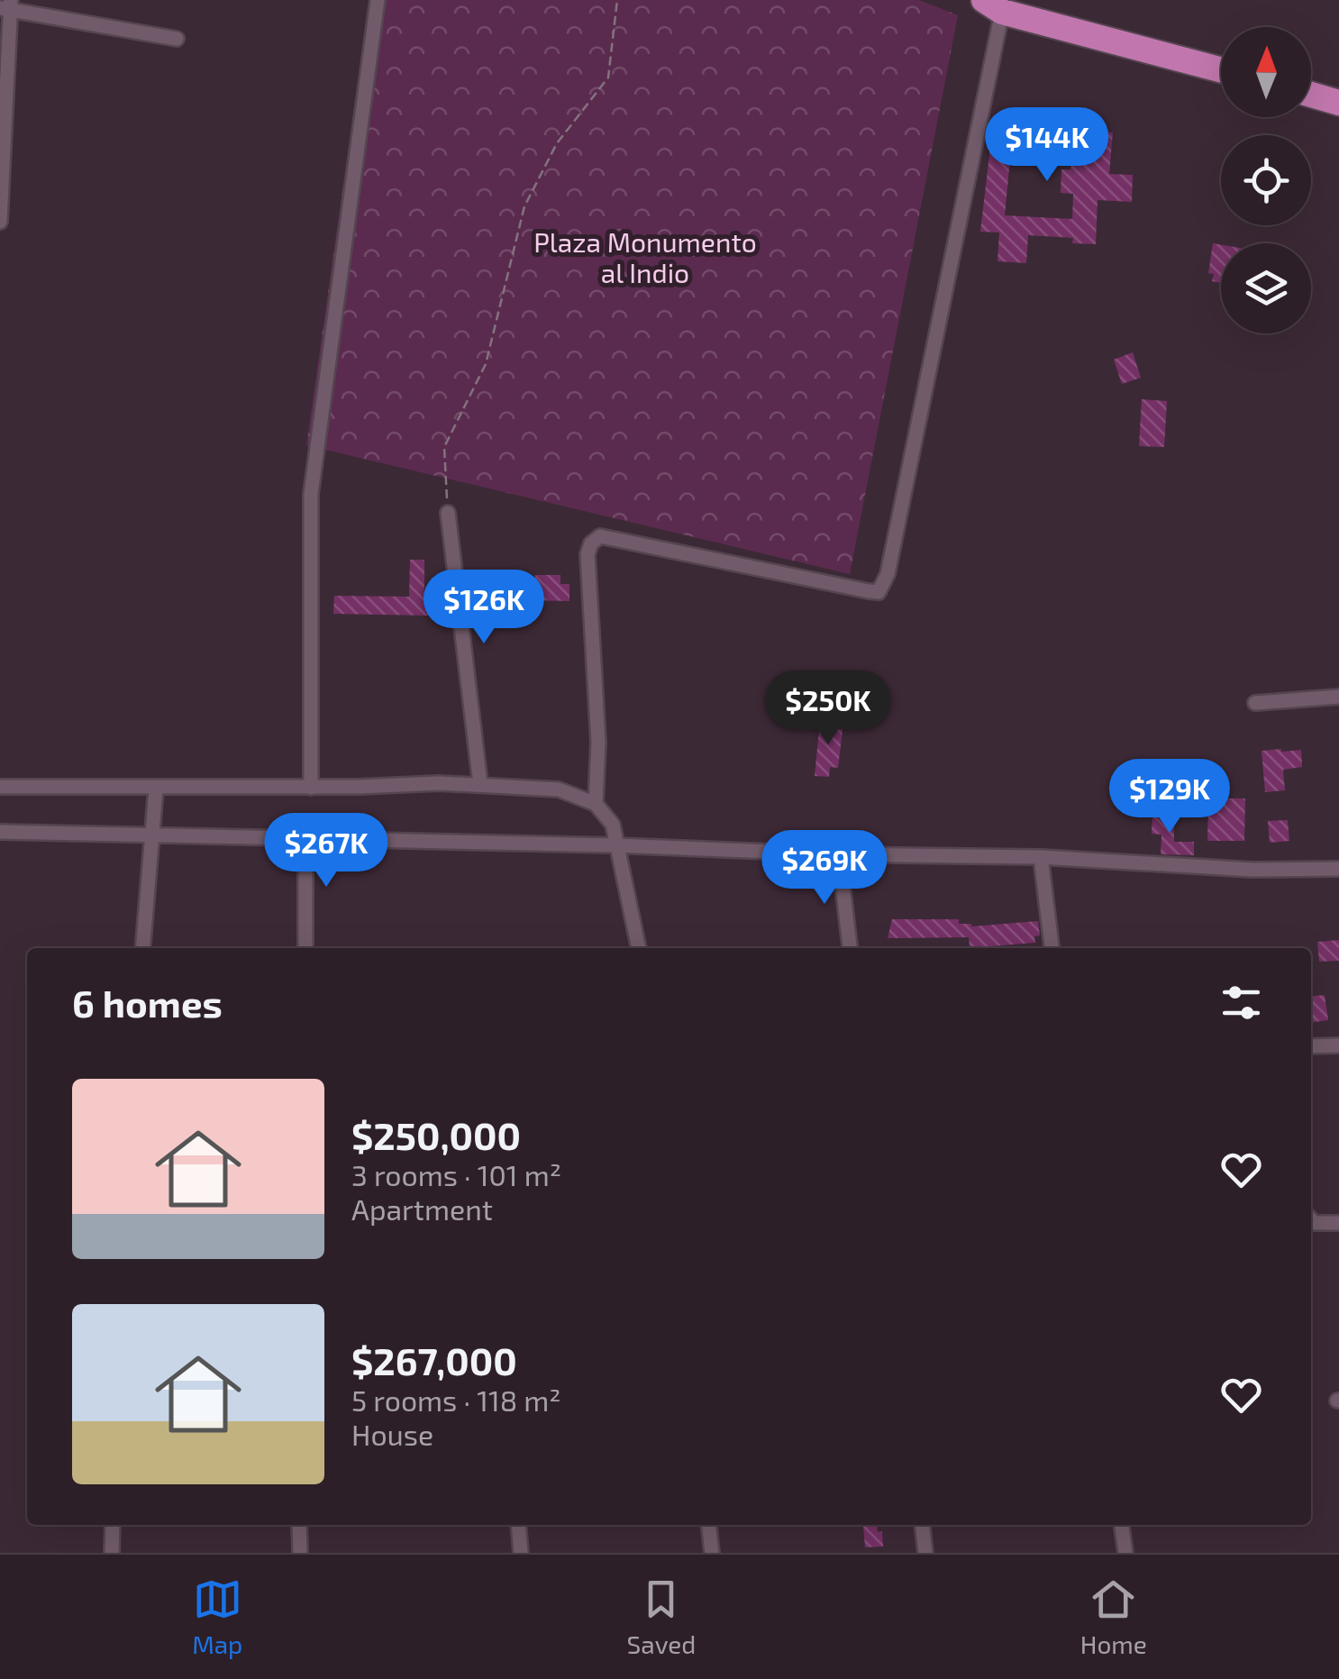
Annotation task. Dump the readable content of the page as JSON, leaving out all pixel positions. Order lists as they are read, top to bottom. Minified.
{"parks":["Plaza Monumento al Indio"],"north":"top","page":{"price":["$144K","$126K","$250K","$129K","$267K","$269K"],"heading":"6 homes","list":[{"name":"$250,000","note":"3 rooms · 101 m² · Apartment"},{"name":"$267,000","note":"5 rooms · 118 m² · House"}],"tabs":["Map","Saved","Home"]}}
